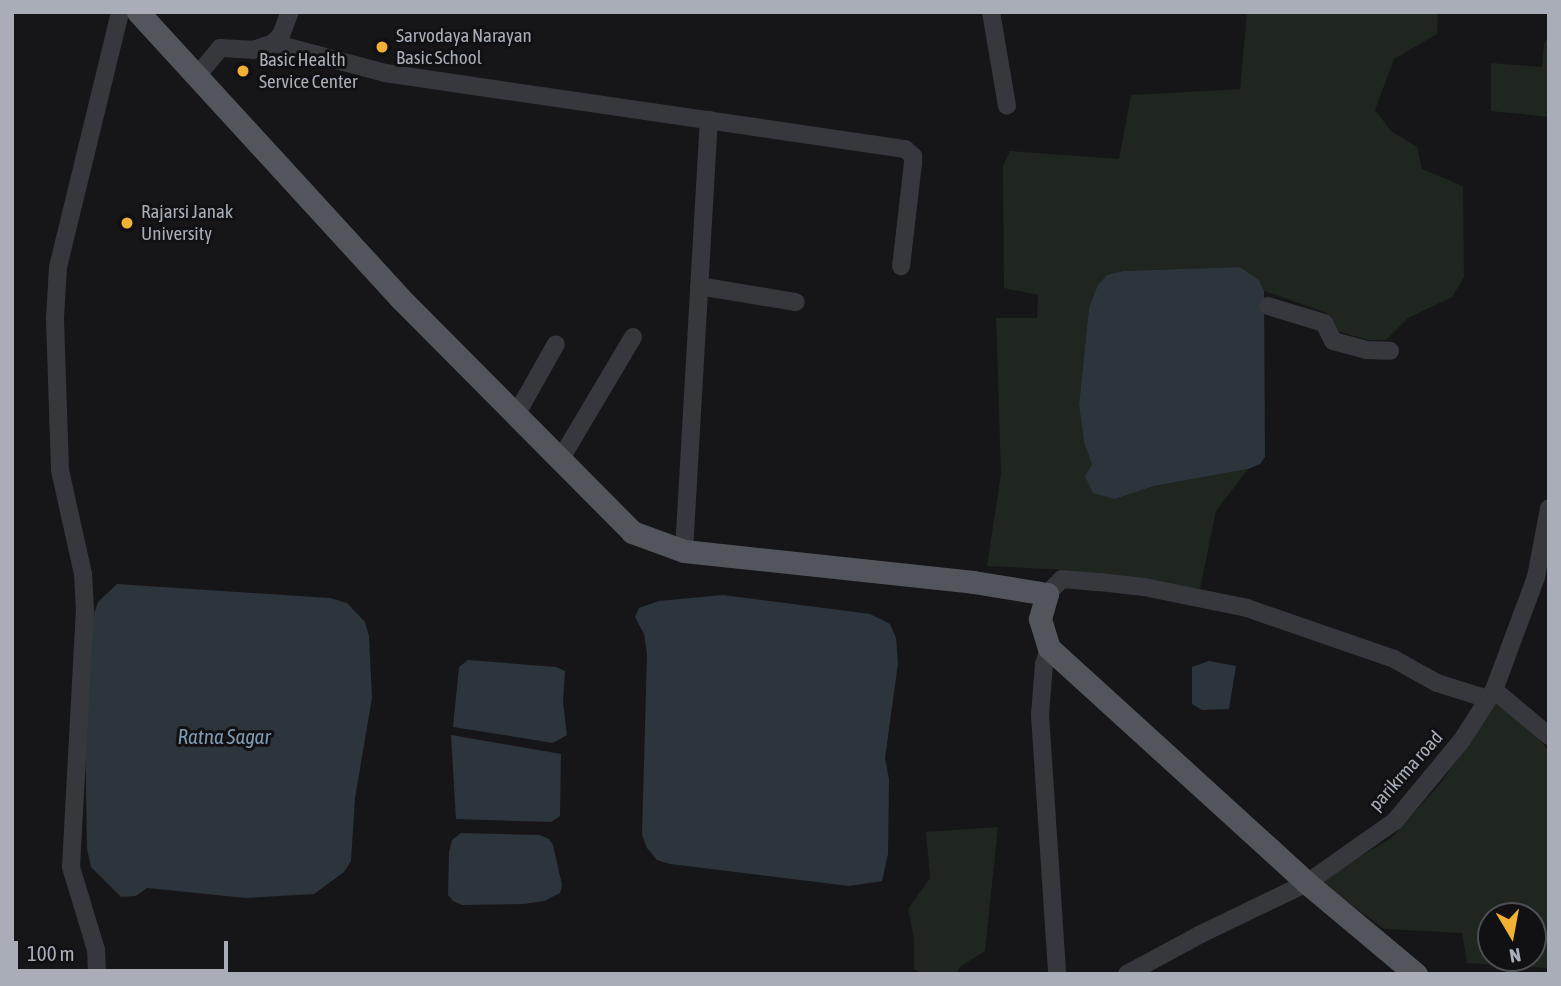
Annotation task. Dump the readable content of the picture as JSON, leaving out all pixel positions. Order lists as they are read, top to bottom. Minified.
{"streets":{"street":["parikrma road"]},"water":["Ratna Sagar"],"places":["Sarvodaya Narayan Basic School","Basic Health Service Center","Rajarsi Janak University"],"scale_bar":"100 m","north":"bottom"}
